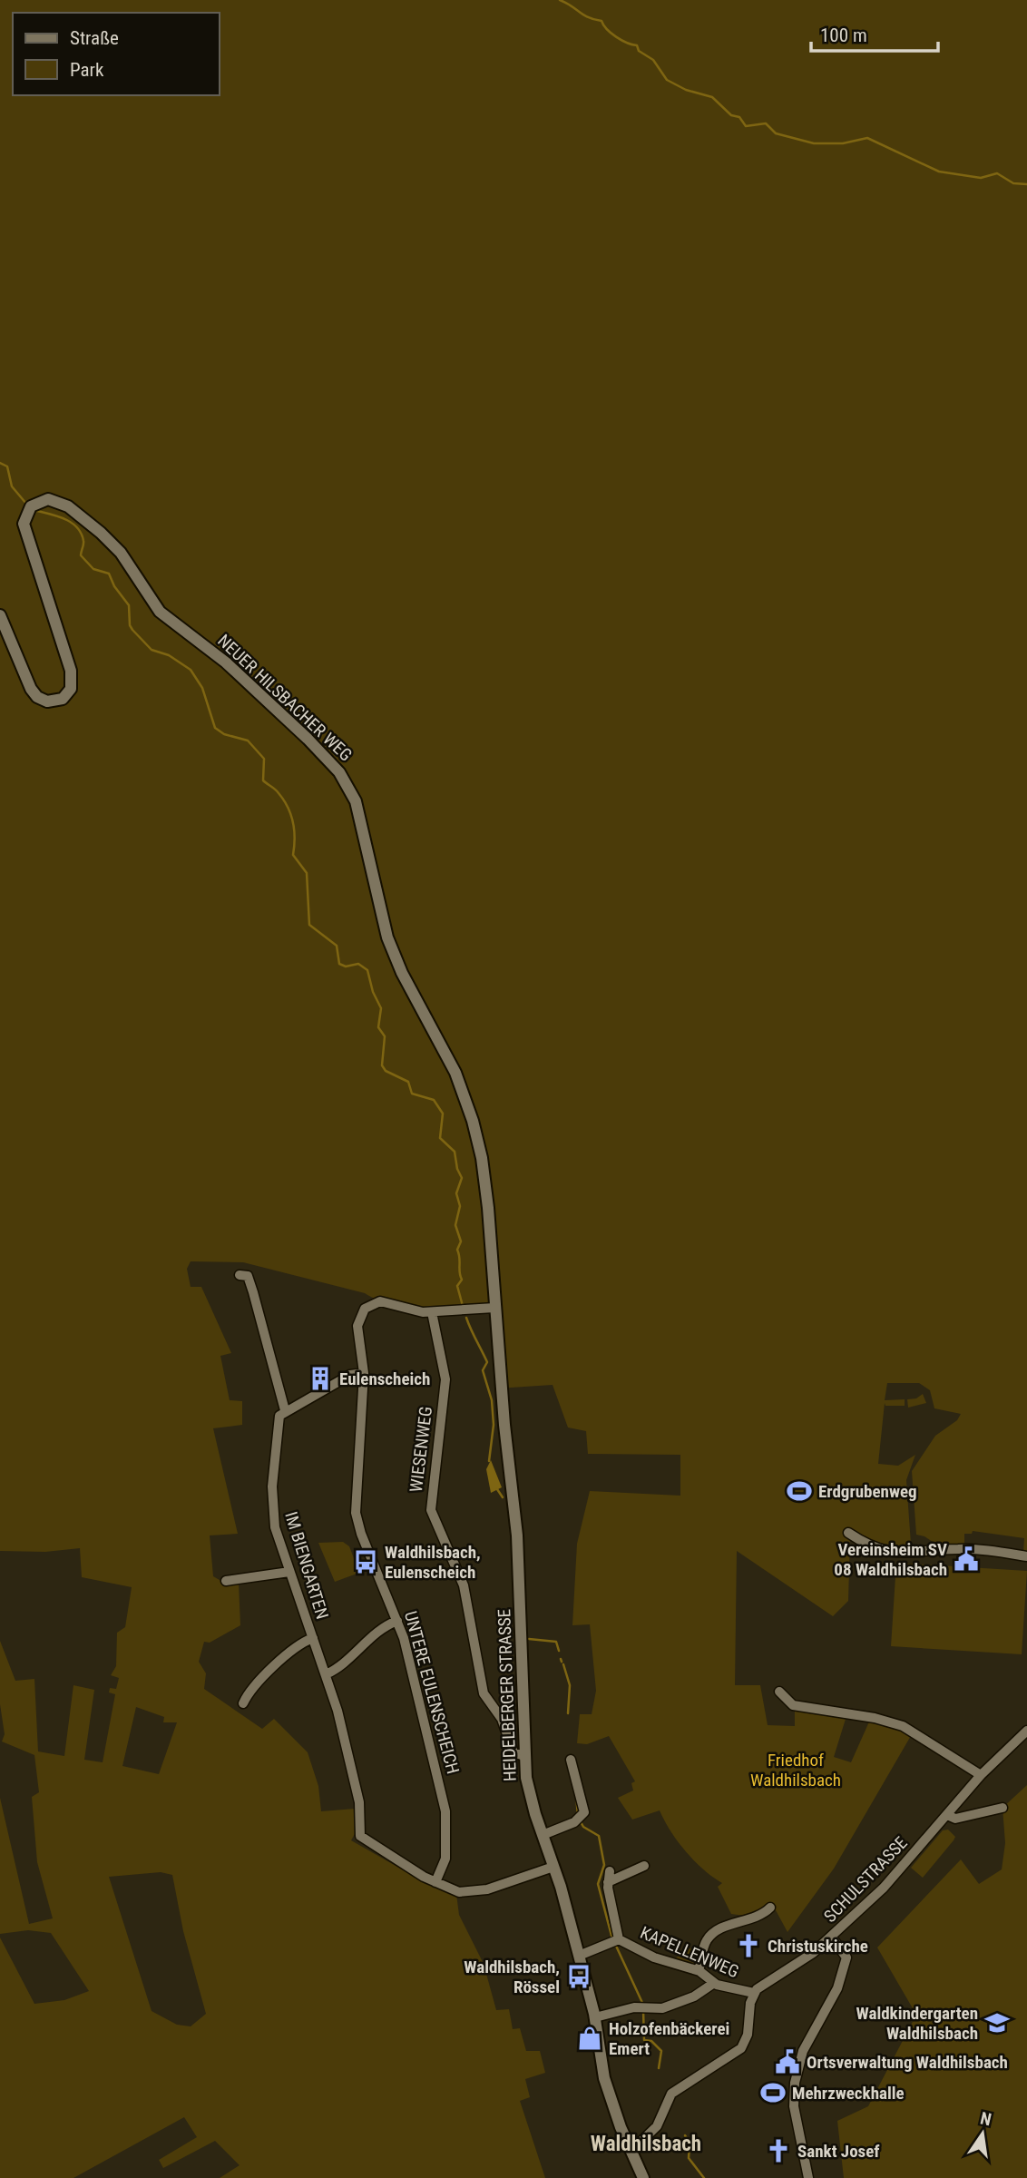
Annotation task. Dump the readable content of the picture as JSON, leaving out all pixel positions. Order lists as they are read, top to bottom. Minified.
{"streets":{"street":["NEUER HILSBACHER WEG","WIESENWEG","IM BIENGARTEN","UNTERE EULENSCHEICH","HEIDELBERGER STRASSE","SCHULSTRASSE","KAPELLENWEG"]},"crossings":[["NEUER HILSBACHER WEG","UNTERE EULENSCHEICH"],["NEUER HILSBACHER WEG","HEIDELBERGER STRASSE"],["WIESENWEG","UNTERE EULENSCHEICH"],["WIESENWEG","HEIDELBERGER STRASSE"],["IM BIENGARTEN","UNTERE EULENSCHEICH"],["UNTERE EULENSCHEICH","HEIDELBERGER STRASSE"],["HEIDELBERGER STRASSE","KAPELLENWEG"],["SCHULSTRASSE","KAPELLENWEG"]],"districts":["Waldhilsbach"],"parks":["Friedhof Waldhilsbach"],"places":{"building":["Eulenscheich"],"sports":["Erdgrubenweg","Mehrzweckhalle"],"public building":["Vereinsheim SV 08 Waldhilsbach","Ortsverwaltung Waldhilsbach"],"bus stop":["Waldhilsbach, Eulenscheich","Waldhilsbach, Rössel"],"church":["Christuskirche","Sankt Josef"],"school or university":["Waldkindergarten Waldhilsbach"],"shop":["Holzofenbäckerei Emert"]},"legend":["Straße","Park"],"scale_bar":"100 m","north":"top"}
